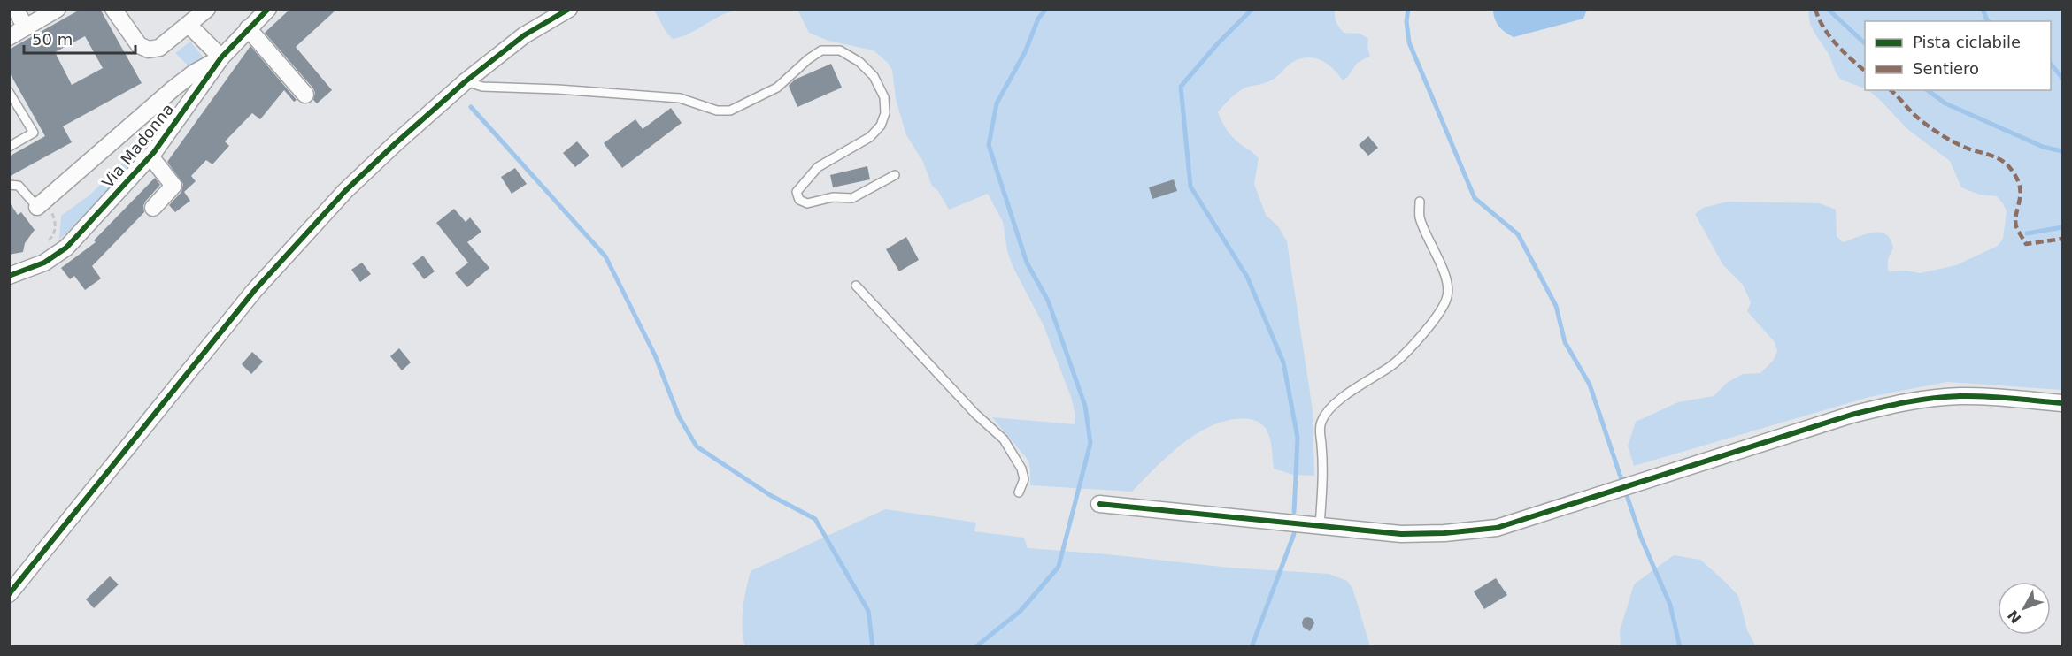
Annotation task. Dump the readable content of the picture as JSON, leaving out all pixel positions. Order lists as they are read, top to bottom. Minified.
{"streets":{"street":["Via Madonna"]},"legend":["Pista ciclabile","Sentiero"],"scale_bar":"50 m","north":"bottom left"}
